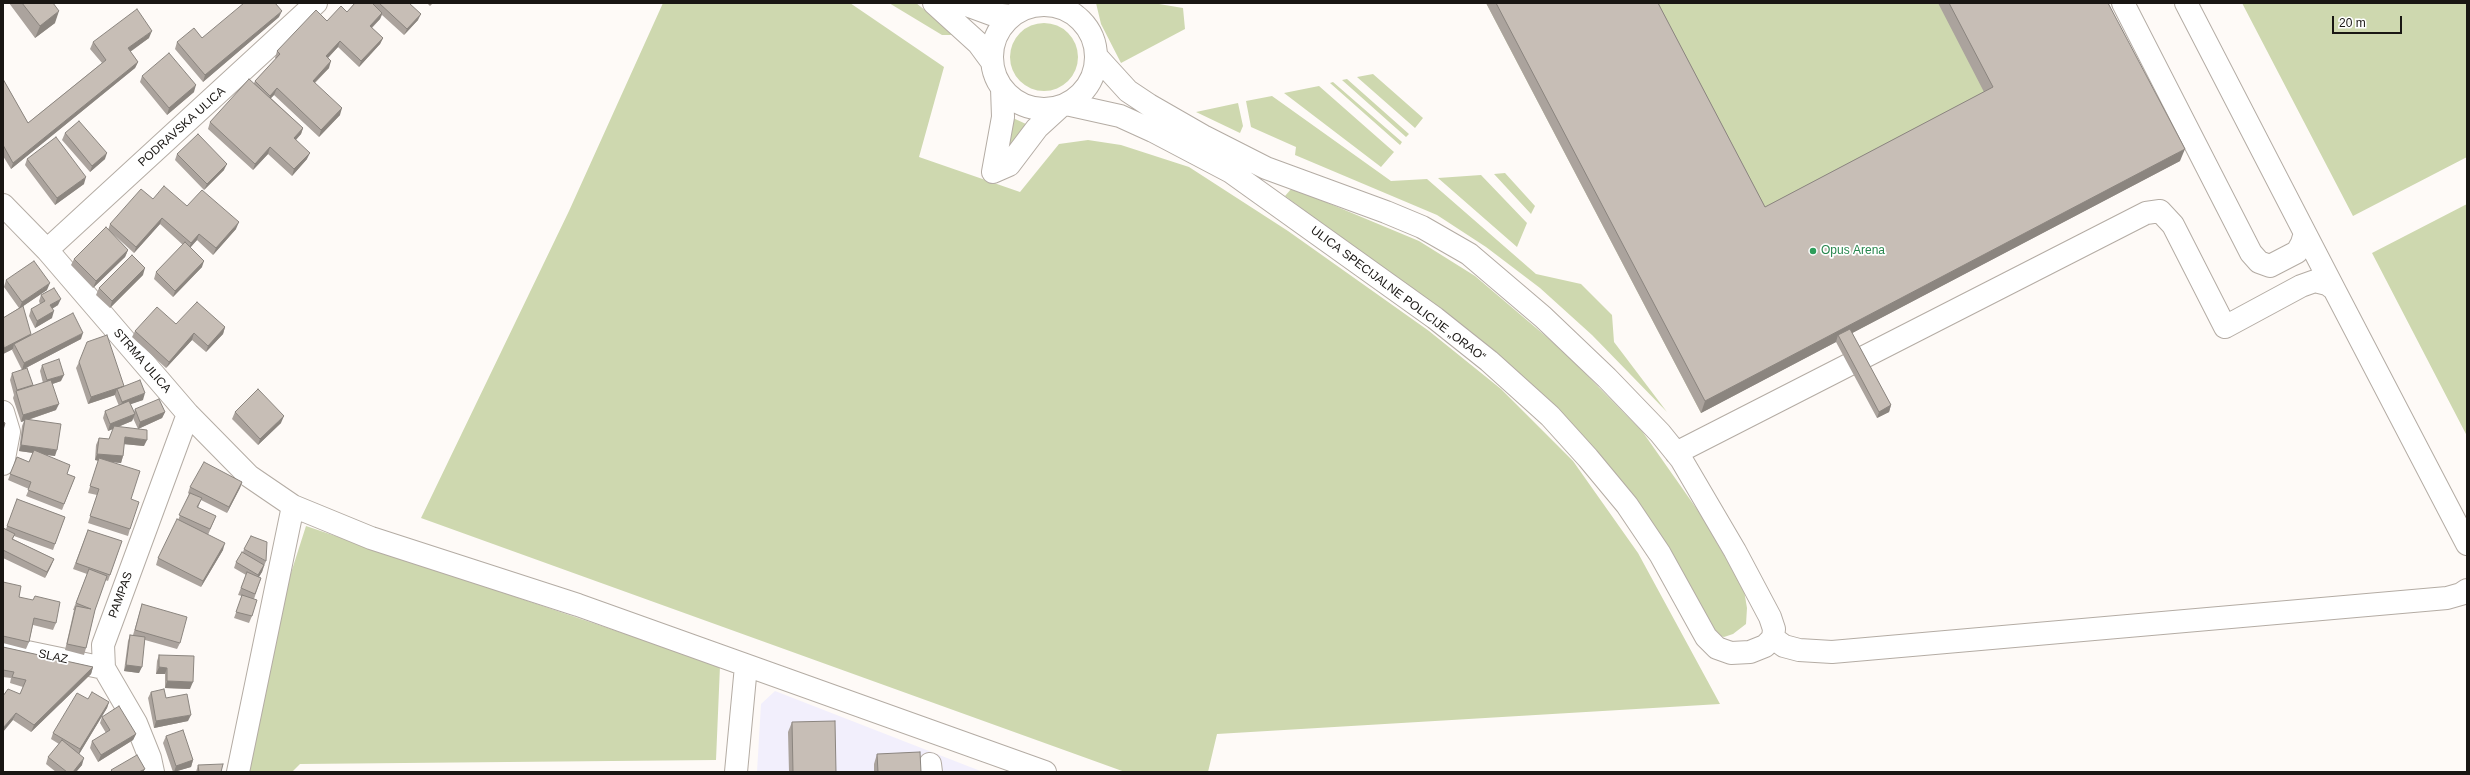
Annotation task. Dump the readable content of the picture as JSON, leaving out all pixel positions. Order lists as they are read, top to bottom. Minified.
{"streets":{"street":["PODRAVSKA ULICA","ULICA SPECIJALNE POLICIJE „ORAO“","STRMA ULICA","PAMPAS","SLAZ"]},"crossings":[["PODRAVSKA ULICA","STRMA ULICA"],["STRMA ULICA","PAMPAS"],["PAMPAS","SLAZ"]],"places":["Opus Arena"],"scale_bar":"20 m"}
